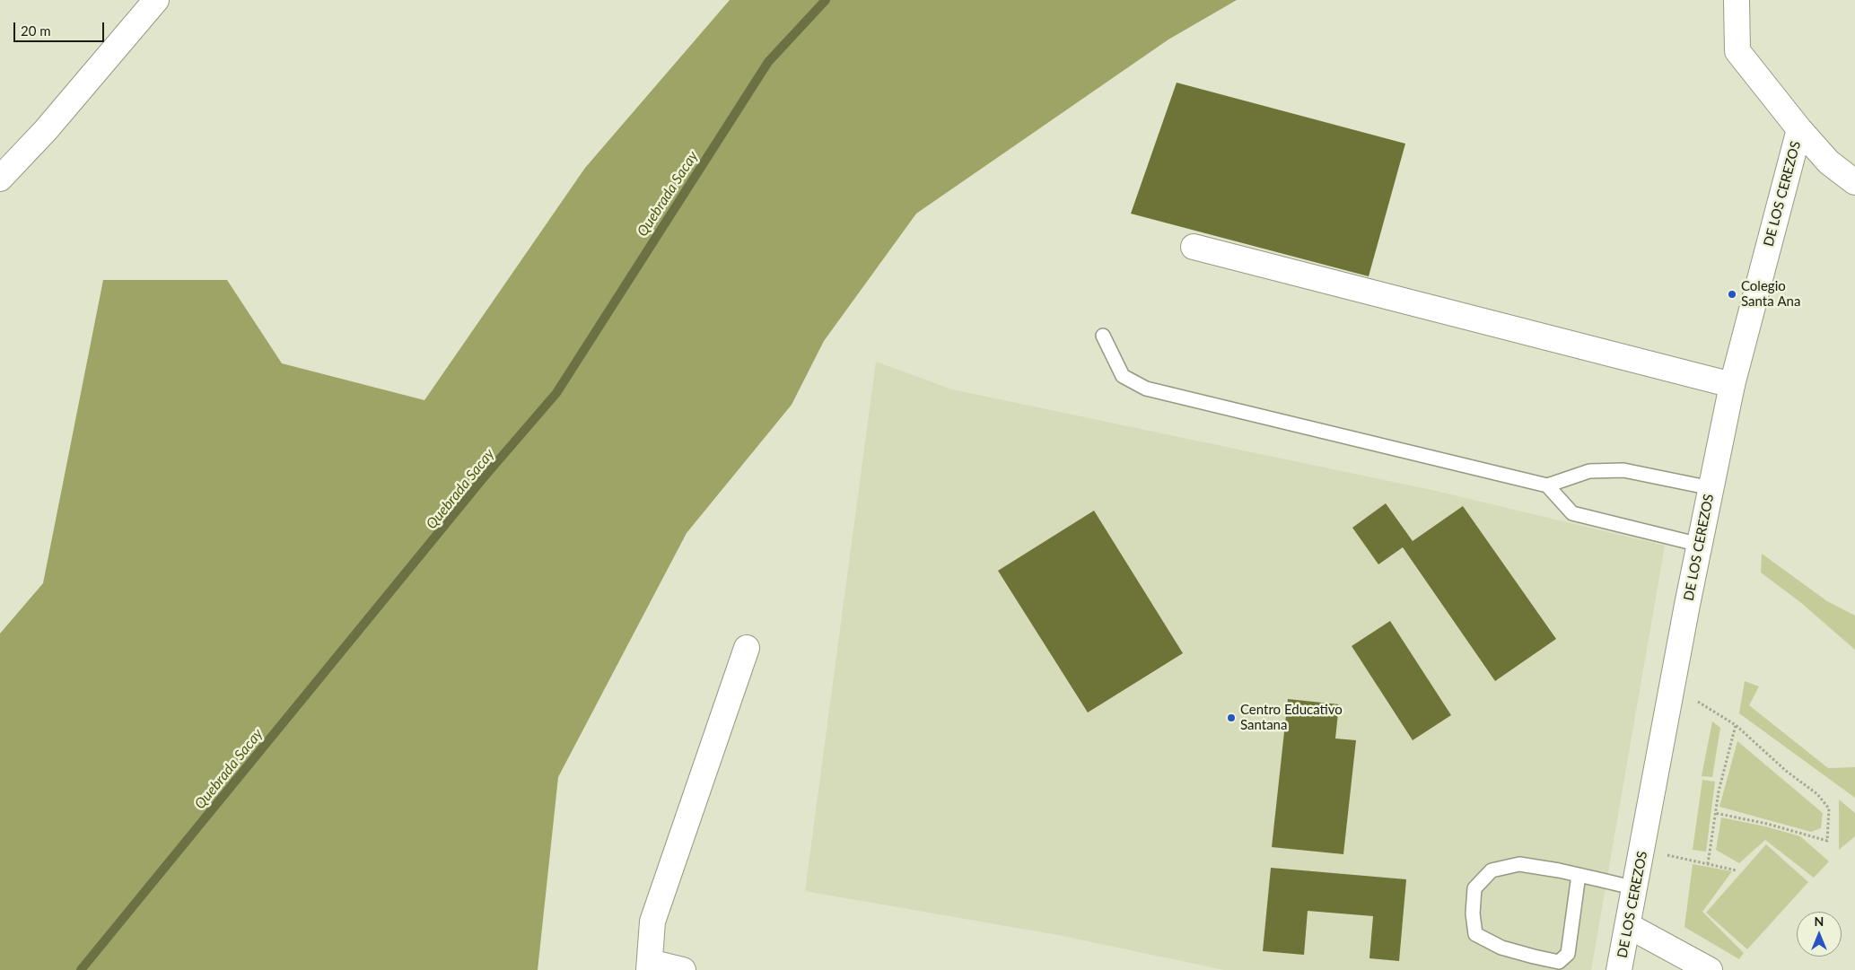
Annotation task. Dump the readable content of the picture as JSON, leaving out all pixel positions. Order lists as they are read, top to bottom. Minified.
{"streets":{"street":["DE LOS CEREZOS"]},"water":["Quebrada Sacay"],"places":["Colegio Santa Ana","Centro Educativo Santana"],"scale_bar":"20 m","north":"top"}
